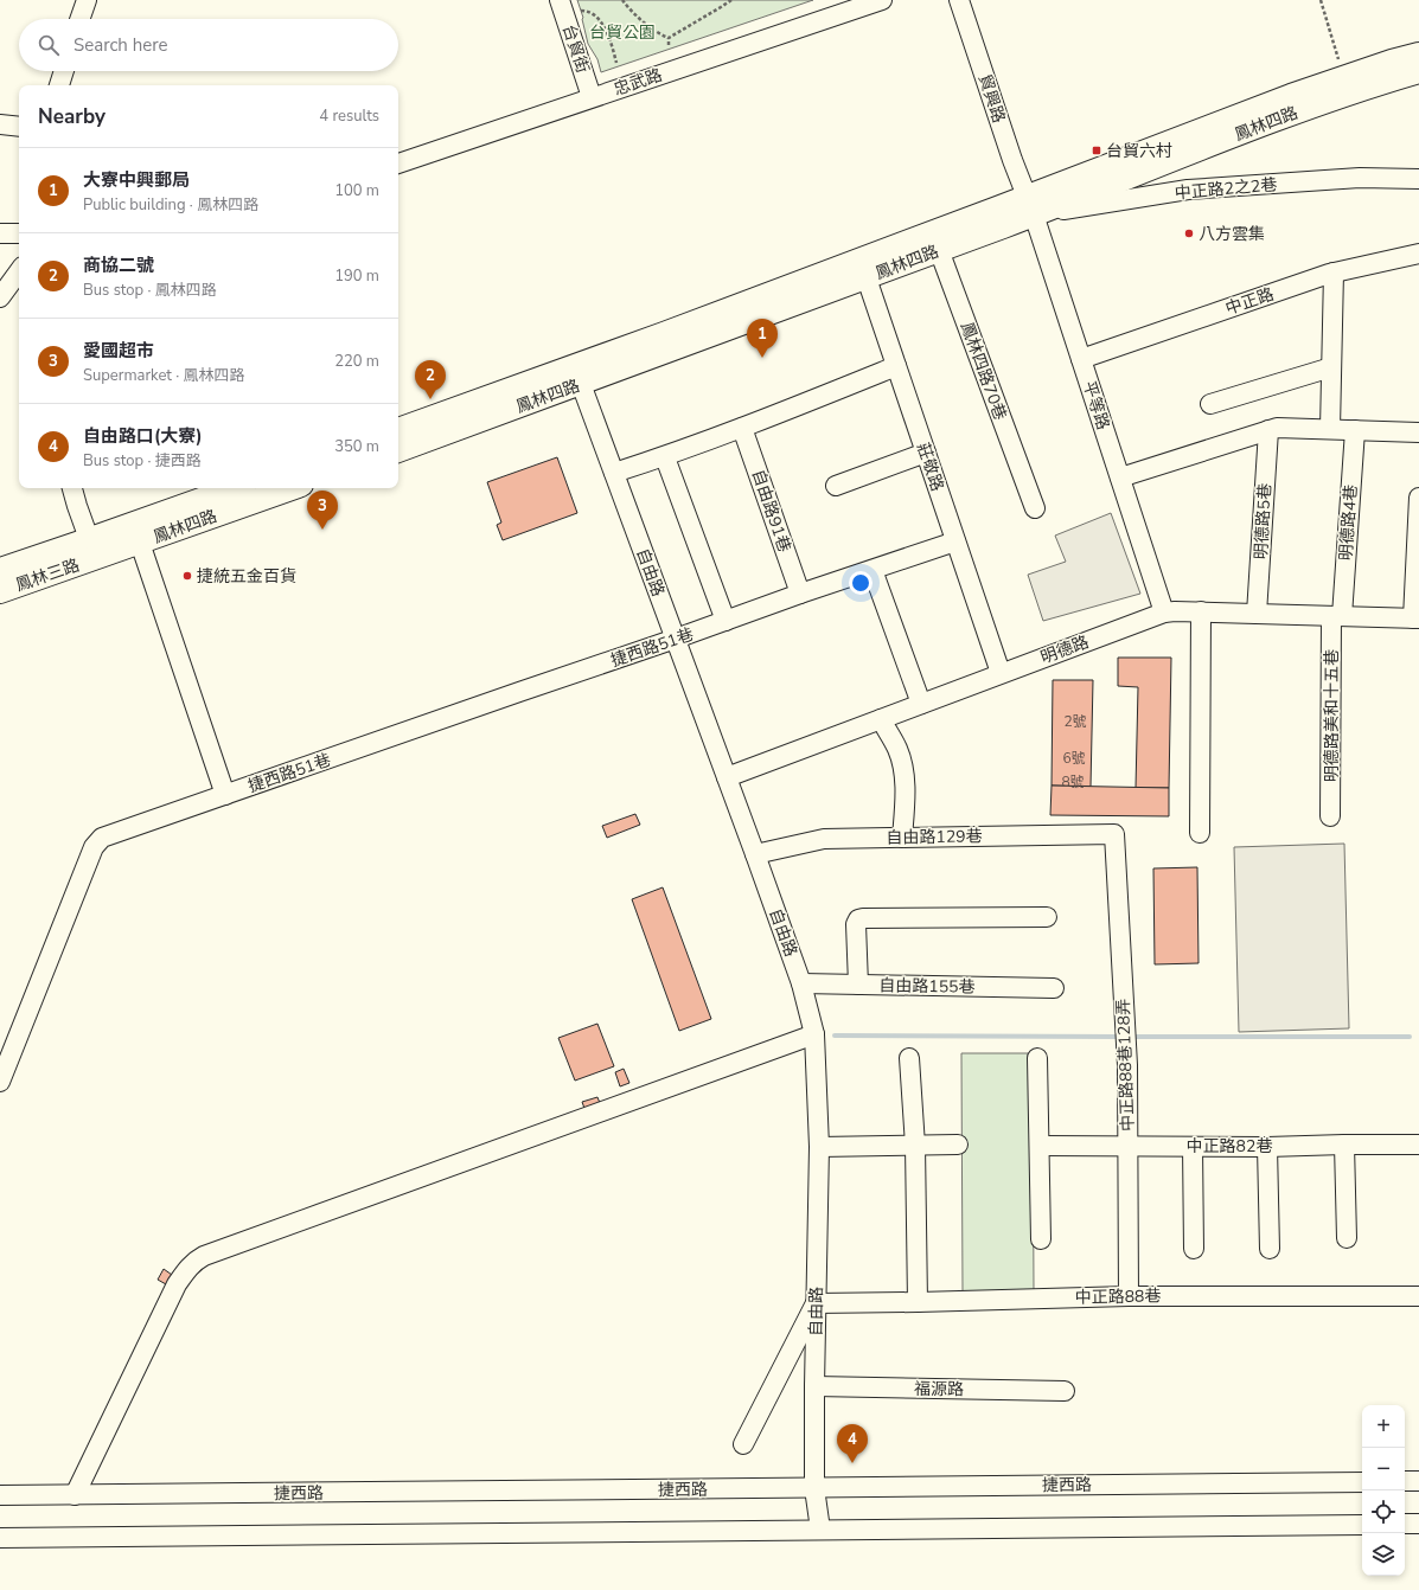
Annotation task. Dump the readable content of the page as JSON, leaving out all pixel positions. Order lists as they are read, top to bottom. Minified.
{"streets":{"main road":["鳳林四路","鳳林三路"],"street":["台貿街","忠武路","貿興路","中正路2之2巷","中正路","鳳林四路70巷","平等路","莊敬路","自由路91巷","明德路5巷","明德路4巷","自由路","捷西路51巷","明德路","明德路美和十五巷","自由路129巷","自由路155巷","中正路88巷128弄","中正路82巷","中正路88巷","福源路","捷西路"]},"crossings":[["台貿街","忠武路"],["貿興路","鳳林四路"],["貿興路","中正路2之2巷"],["貿興路","平等路"],["鳳林四路","中正路2之2巷"],["鳳林四路","鳳林四路70巷"],["鳳林四路","平等路"],["鳳林四路","莊敬路"],["鳳林四路","自由路"],["鳳林四路","鳳林三路"],["中正路2之2巷","平等路"],["中正路","平等路"],["平等路","明德路"],["莊敬路","明德路"],["明德路5巷","明德路"],["明德路4巷","明德路"],["明德路4巷","明德路美和十五巷"],["自由路","捷西路51巷"],["自由路","明德路"],["自由路","自由路129巷"],["自由路","自由路155巷"],["自由路","中正路88巷"],["自由路","福源路"],["自由路","捷西路"],["明德路","明德路美和十五巷"],["自由路129巷","中正路88巷128弄"],["中正路88巷128弄","中正路82巷"],["中正路88巷128弄","中正路88巷"]],"parks":["台貿公園"],"places":{"transit":["台貿六村"],"other":["八方雲集","捷統五金百貨"]},"house_numbers":["2號","6號","8號"],"page":{"search":"Search here","heading":["Nearby","4 results"],"list":[{"mark":"1","name":"大寮中興郵局","note":"Public building · 鳳林四路","value":"100 m"},{"mark":"2","name":"商協二號","note":"Bus stop · 鳳林四路","value":"190 m"},{"mark":"3","name":"愛國超市","note":"Supermarket · 鳳林四路","value":"220 m"},{"mark":"4","name":"自由路口(大寮)","note":"Bus stop · 捷西路","value":"350 m"}],"pins":["1","2","3","4"],"map_buttons":["+","−"]}}
